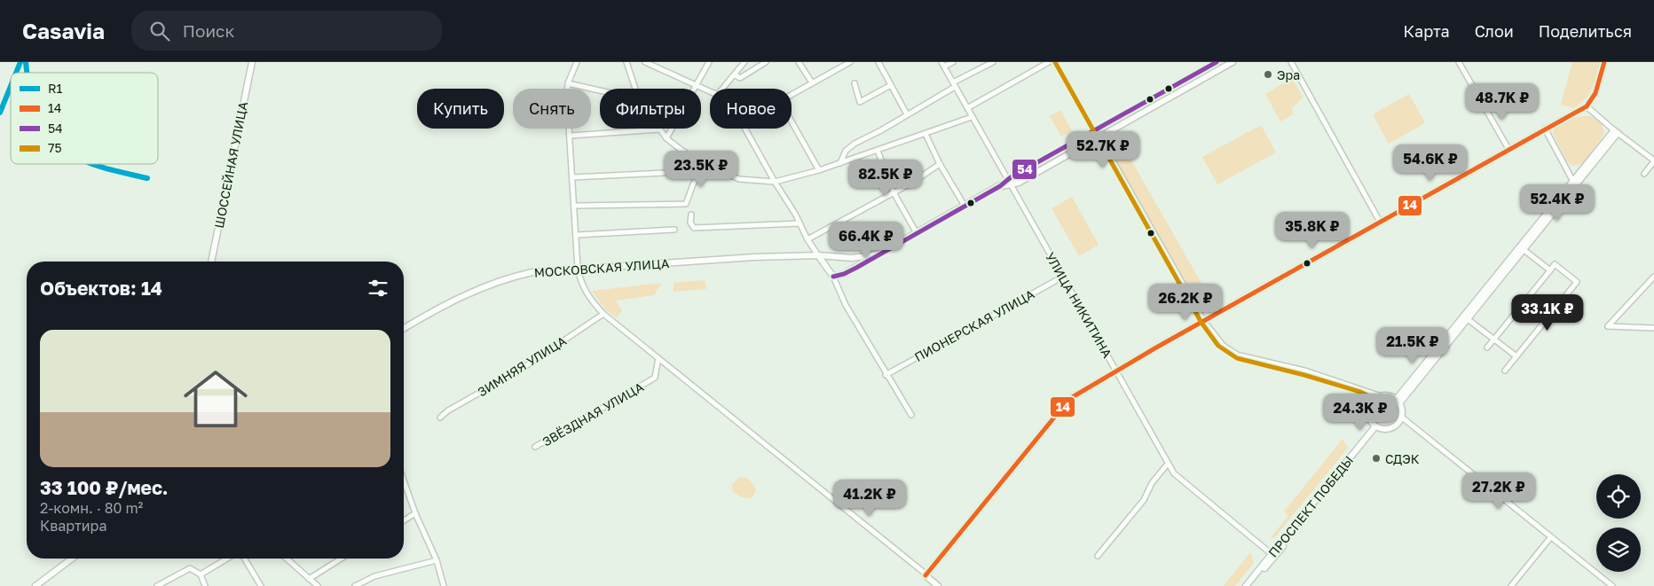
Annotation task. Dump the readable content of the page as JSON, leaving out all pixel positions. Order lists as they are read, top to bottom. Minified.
{"streets":{"main road":["ШОССЕЙНАЯ УЛИЦА","МОСКОВСКАЯ УЛИЦА","ПРОСПЕКТ ПОБЕДЫ"],"street":["УЛИЦА НИКИТИНА","ПИОНЕРСКАЯ УЛИЦА","ЗИМНЯЯ УЛИЦА","ЗВЁЗДНАЯ УЛИЦА"]},"crossings":[["МОСКОВСКАЯ УЛИЦА","УЛИЦА НИКИТИНА"],["УЛИЦА НИКИТИНА","ПИОНЕРСКАЯ УЛИЦА"],["УЛИЦА НИКИТИНА","ПРОСПЕКТ ПОБЕДЫ"]],"places":["Эра","СДЭК"],"lines":["transit line R1","transit line 14","transit line 54","transit line 75"],"legend":["R1","14","54","75"],"page":{"header":"Casavia","search":"Поиск","nav":["Карта","Слои","Поделиться"],"price":["48.7K ₽","52.7K ₽","54.6K ₽","23.5K ₽","82.5K ₽","52.4K ₽","35.8K ₽","66.4K ₽","26.2K ₽","33.1K ₽","21.5K ₽","24.3K ₽","27.2K ₽","41.2K ₽"],"chip":["Купить","Снять","Фильтры","Новое"],"heading":"Объектов: 14","list":[{"name":"33 100 ₽/мес.","note":"2-комн. · 80 m² · Квартира"}]}}
